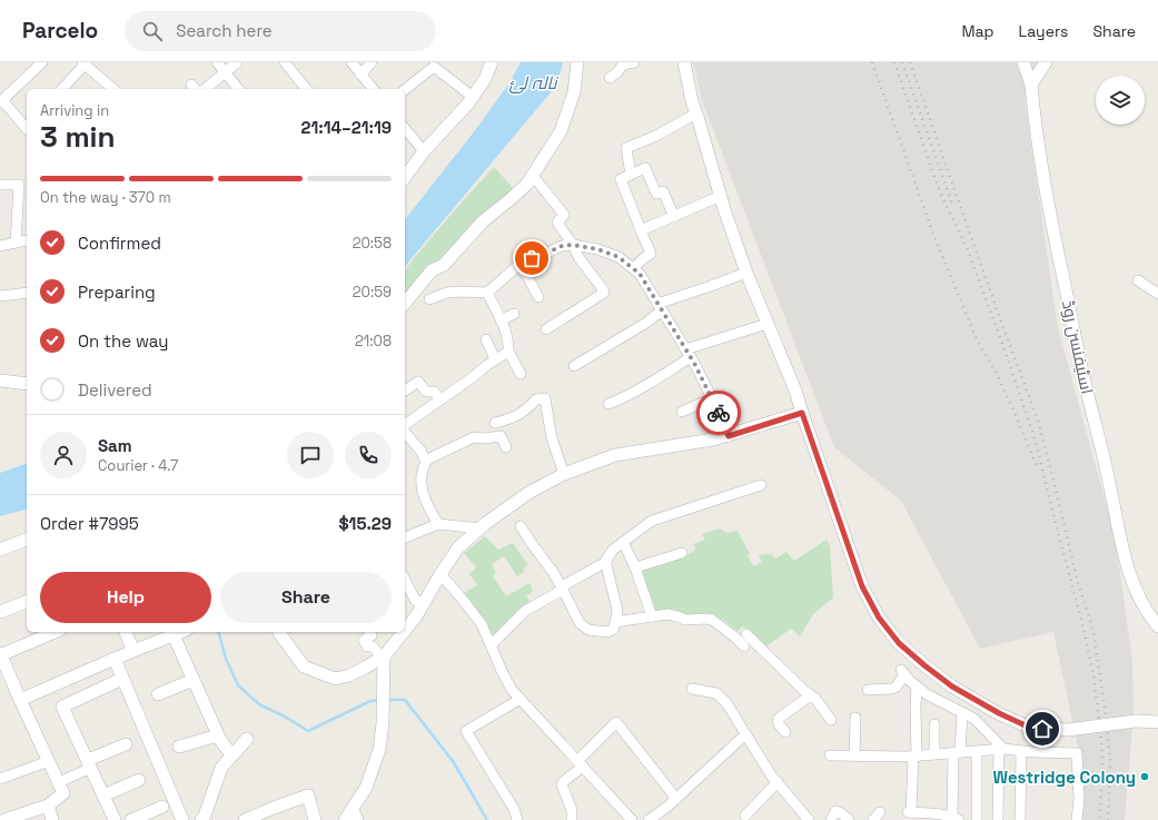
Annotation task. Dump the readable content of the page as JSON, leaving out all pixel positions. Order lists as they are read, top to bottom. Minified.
{"streets":{"street":["اسٹیفنسن روڈ"]},"water":["نالہ لئ"],"places":["Westridge Colony"],"page":{"header":"Parcelo","search":"Search here","nav":["Map","Layers","Share"],"heading":["3 min","Arriving in","21:14–21:19"],"panel":["Sam","Courier · 4.7","Order #7995","$15.29"],"bar":"On the way · 370 m","list":[["Confirmed","20:58"],["Preparing","20:59"],["On the way","21:08"],"Delivered"],"buttons":["Help","Share"]}}
